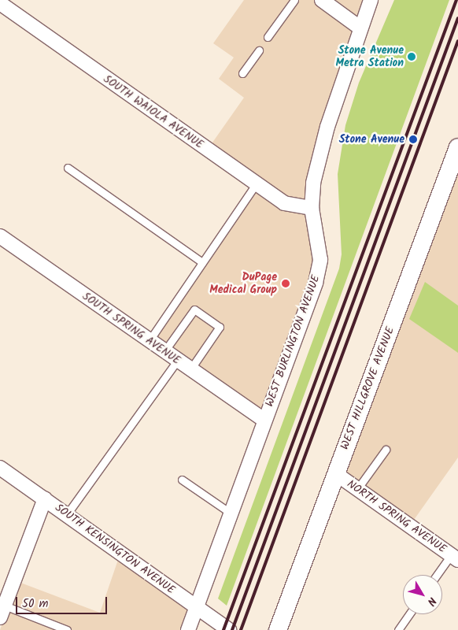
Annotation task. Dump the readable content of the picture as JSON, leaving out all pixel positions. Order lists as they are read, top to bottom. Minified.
{"streets":{"street":["SOUTH WAIOLA AVENUE","SOUTH SPRING AVENUE","WEST BURLINGTON AVENUE","WEST HILLGROVE AVENUE","NORTH SPRING AVENUE","SOUTH KENSINGTON AVENUE"]},"crossings":[["SOUTH WAIOLA AVENUE","WEST BURLINGTON AVENUE"],["SOUTH SPRING AVENUE","WEST BURLINGTON AVENUE"],["WEST BURLINGTON AVENUE","SOUTH KENSINGTON AVENUE"],["WEST HILLGROVE AVENUE","NORTH SPRING AVENUE"]],"places":["Stone Avenue Metra Station","Stone Avenue","DuPage Medical Group"],"scale_bar":"50 m","north":"bottom right"}
